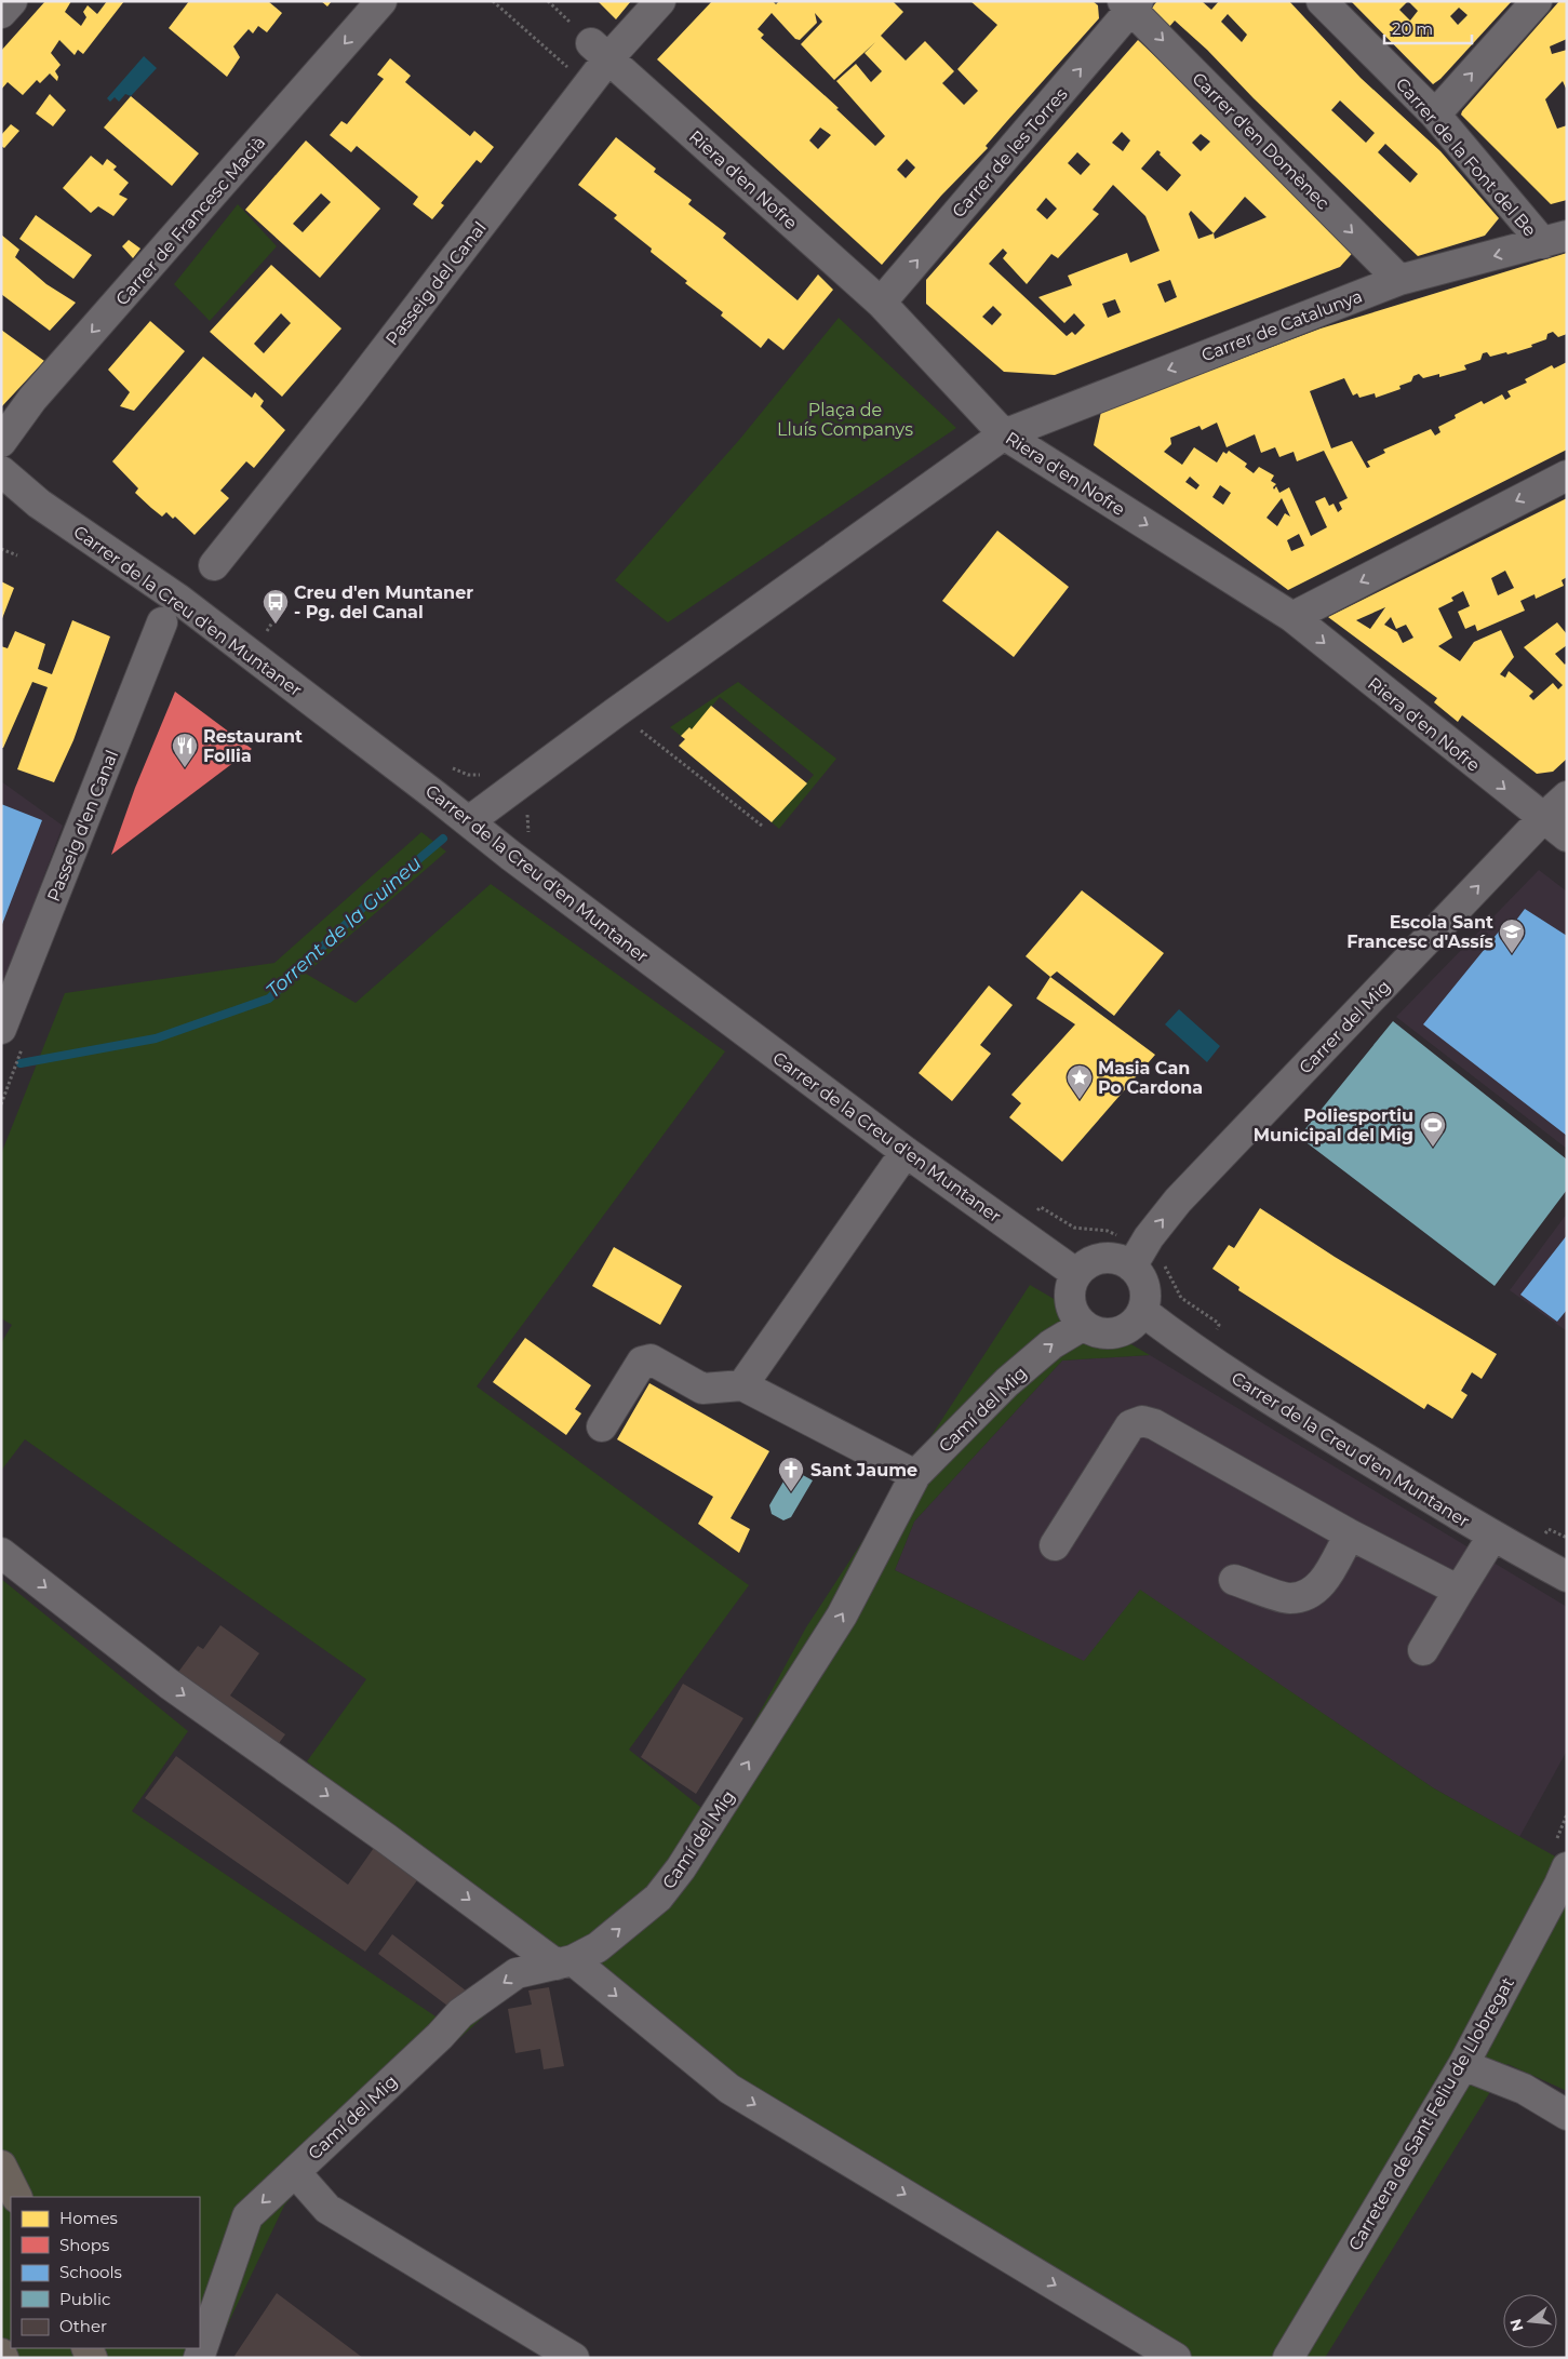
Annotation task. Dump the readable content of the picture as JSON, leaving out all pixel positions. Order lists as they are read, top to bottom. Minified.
{"streets":{"street":["Carrer d'en Domènec","Carrer de les Torres","Carrer de la Font del Be","Riera d'en Nofre","Carrer de Francesc Macià","Passeig del Canal","Carrer de Catalunya","Carrer de la Creu d'en Muntaner","Passeig d'en Canal","Carrer del Mig","Camí del Mig","Carretera de Sant Feliu de Llobregat"]},"crossings":[["Carrer d'en Domènec","Carrer de les Torres"],["Carrer d'en Domènec","Carrer de Catalunya"],["Carrer de les Torres","Riera d'en Nofre"],["Carrer de la Font del Be","Carrer de Catalunya"],["Riera d'en Nofre","Passeig del Canal"],["Riera d'en Nofre","Carrer de Catalunya"],["Riera d'en Nofre","Carrer del Mig"],["Carrer de la Creu d'en Muntaner","Carrer del Mig"],["Carrer de la Creu d'en Muntaner","Camí del Mig"],["Carrer del Mig","Camí del Mig"]],"one_way":["Carrer d'en Domènec","Carrer de les Torres","Riera d'en Nofre","Carrer de Francesc Macià","Carrer del Mig"],"water":["Torrent de la Guineu"],"parks":["Plaça de Lluís Companys"],"places":{"bus stop":["Creu d'en Muntaner - Pg. del Canal"],"restaurant":["Restaurant Follia"],"school or university":["Escola Sant Francesc d'Assís"],"place":["Masia Can Po Cardona"],"sports":["Poliesportiu Municipal del Mig"],"church":["Sant Jaume"]},"legend":["Homes","Shops","Schools","Public","Other"],"scale_bar":"20 m","north":"left"}
